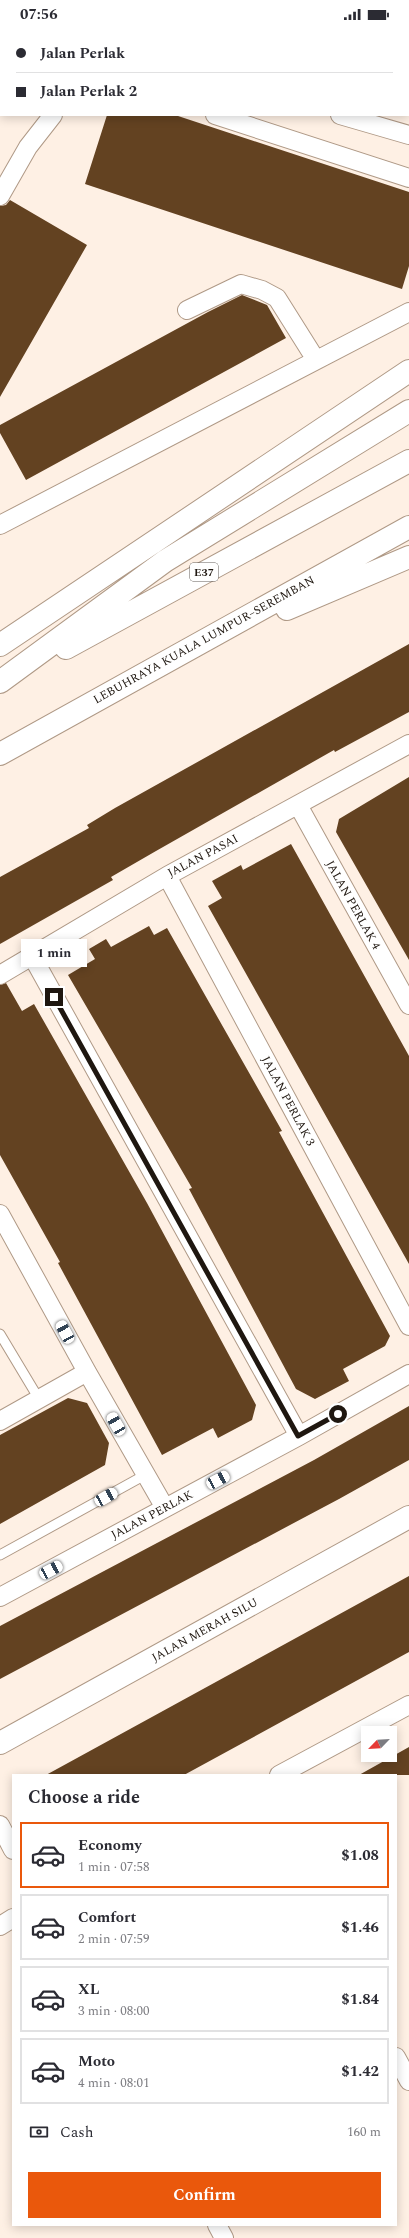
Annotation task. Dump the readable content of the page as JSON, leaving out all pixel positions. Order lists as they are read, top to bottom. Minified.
{"streets":{"main road":["E37","LEBUHRAYA KUALA LUMPUR–SEREMBAN","JALAN MERAH SILU"],"street":["JALAN PASAI","JALAN PERLAK 4","JALAN PERLAK 3","JALAN PERLAK"]},"crossings":[["JALAN PASAI","JALAN PERLAK 4"],["JALAN PASAI","JALAN PERLAK 3"]],"north":"bottom left","page":{"status":"07:56","banner":["Jalan Perlak","Jalan Perlak 2"],"bubble":"1 min","heading":"Choose a ride","list":[{"name":"Economy","note":"1 min · 07:58","value":"$1.08"},{"name":"Comfort","note":"2 min · 07:59","value":"$1.46"},{"name":"XL","note":"3 min · 08:00","value":"$1.84"},{"name":"Moto","note":"4 min · 08:01","value":"$1.42"}],"pay":["Cash","160 m"],"buttons":"Confirm"}}
